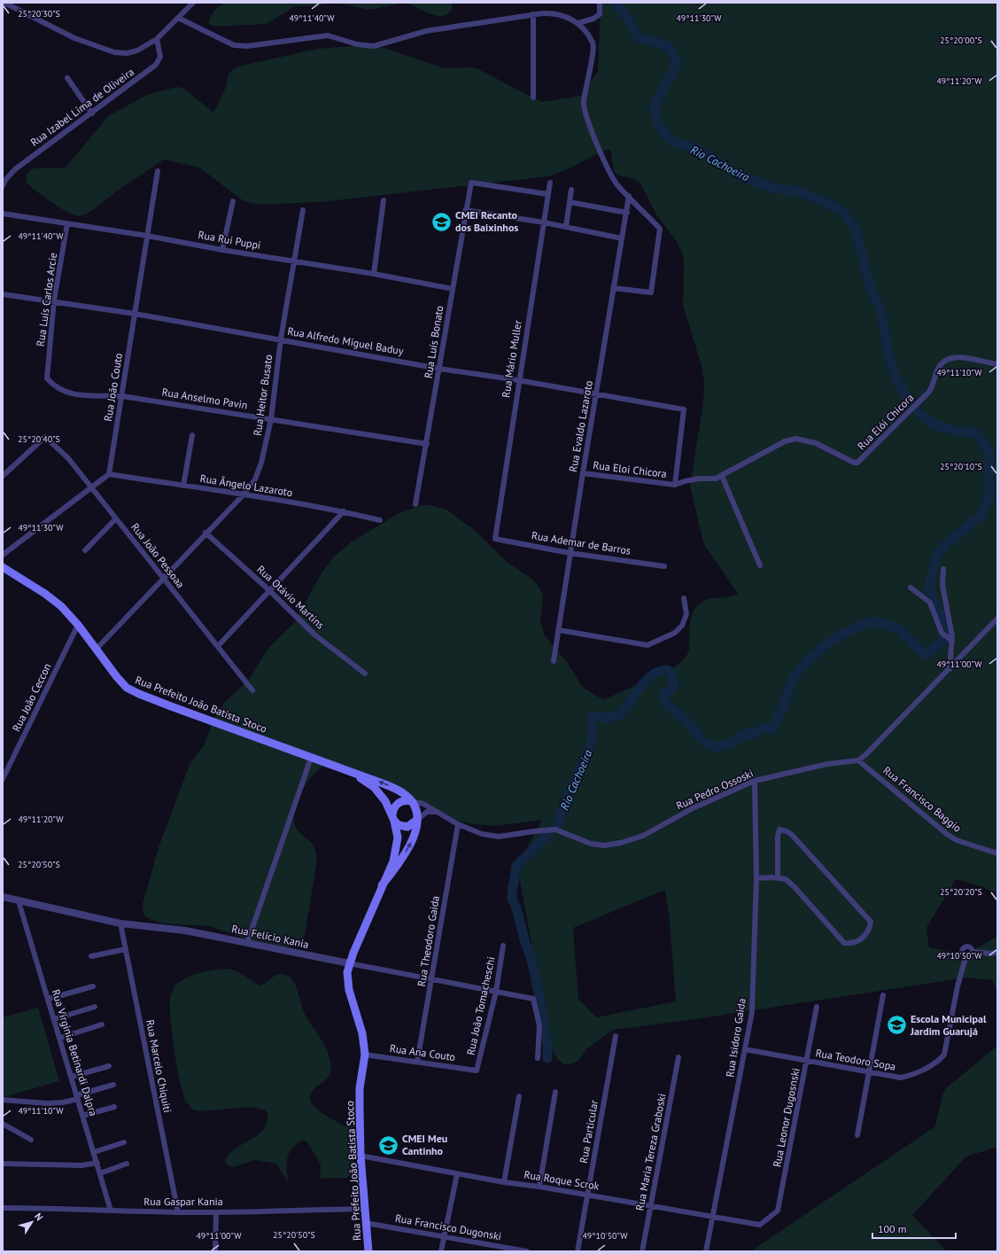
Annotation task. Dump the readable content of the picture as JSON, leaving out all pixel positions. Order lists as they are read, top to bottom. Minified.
{"streets":{"main road":["Rua Prefeito João Batista Stoco"],"street":["Rua Izabel Lima de Oliveira","Rua Rui Puppi","Rua Luís Carlos Arcie","Rua Alfredo Miguel Baduy","Rua Luís Bonato","Rua Mário Muller","Rua João Couto","Rua Heitor Busato","Rua Anselmo Pavin","Rua Elói Chicora","Rua Evaldo Lazaroto","Rua Eloi Chicora","Rua Ângelo Lazaroto","Rua Ademar de Barros","Rua João Pessoaa","Rua Otávio Martins","Rua João Ceccon","Rua Pedro Ossoski","Rua Francisco Baggio","Rua Felício Kania","Rua Theodoro Gaida","Rua João Tomacheschi","Rua Isidoro Gaida","Rua Virginia Betinardi Dalpra","Rua Ana Couto","Rua Teodoro Sopa","Rua Marcelo Chiquiti","Rua Leonor Dugosnski","Rua Particular","Rua Maria Tereza Graboski","Rua Roque Scrok","Rua Gaspar Kania","Rua Francisco Dugonski"]},"crossings":[["Rua Rui Puppi","Rua Luís Carlos Arcie"],["Rua Rui Puppi","Rua Luís Bonato"],["Rua Rui Puppi","Rua João Couto"],["Rua Rui Puppi","Rua Heitor Busato"],["Rua Luís Carlos Arcie","Rua Alfredo Miguel Baduy"],["Rua Luís Carlos Arcie","Rua Anselmo Pavin"],["Rua Alfredo Miguel Baduy","Rua Luís Bonato"],["Rua Alfredo Miguel Baduy","Rua Mário Muller"],["Rua Alfredo Miguel Baduy","Rua João Couto"],["Rua Alfredo Miguel Baduy","Rua Heitor Busato"],["Rua Alfredo Miguel Baduy","Rua Elói Chicora"],["Rua Alfredo Miguel Baduy","Rua Evaldo Lazaroto"],["Rua Alfredo Miguel Baduy","Rua Eloi Chicora"],["Rua Luís Bonato","Rua Mário Muller"],["Rua Luís Bonato","Rua Anselmo Pavin"],["Rua Mário Muller","Rua Ademar de Barros"],["Rua João Couto","Rua Anselmo Pavin"],["Rua João Couto","Rua Ângelo Lazaroto"],["Rua Heitor Busato","Rua Anselmo Pavin"],["Rua Heitor Busato","Rua Ângelo Lazaroto"],["Rua Heitor Busato","Rua João Pessoaa"],["Rua Heitor Busato","Rua Otávio Martins"],["Rua Heitor Busato","Rua Prefeito João Batista Stoco"],["Rua Elói Chicora","Rua Eloi Chicora"],["Rua Evaldo Lazaroto","Rua Eloi Chicora"],["Rua Evaldo Lazaroto","Rua Ademar de Barros"],["Rua João Ceccon","Rua Prefeito João Batista Stoco"],["Rua Prefeito João Batista Stoco","Rua Pedro Ossoski"],["Rua Prefeito João Batista Stoco","Rua Felício Kania"],["Rua Prefeito João Batista Stoco","Rua Ana Couto"],["Rua Prefeito João Batista Stoco","Rua Roque Scrok"],["Rua Prefeito João Batista Stoco","Rua Gaspar Kania"],["Rua Prefeito João Batista Stoco","Rua Francisco Dugonski"],["Rua Pedro Ossoski","Rua Francisco Baggio"],["Rua Pedro Ossoski","Rua Theodoro Gaida"],["Rua Pedro Ossoski","Rua Isidoro Gaida"],["Rua Felício Kania","Rua Theodoro Gaida"],["Rua Felício Kania","Rua João Tomacheschi"],["Rua Felício Kania","Rua Virginia Betinardi Dalpra"],["Rua Felício Kania","Rua Marcelo Chiquiti"],["Rua Theodoro Gaida","Rua Ana Couto"],["Rua João Tomacheschi","Rua Ana Couto"],["Rua Isidoro Gaida","Rua Teodoro Sopa"],["Rua Isidoro Gaida","Rua Roque Scrok"],["Rua Virginia Betinardi Dalpra","Rua Gaspar Kania"],["Rua Teodoro Sopa","Rua Leonor Dugosnski"],["Rua Marcelo Chiquiti","Rua Gaspar Kania"],["Rua Leonor Dugosnski","Rua Roque Scrok"],["Rua Particular","Rua Roque Scrok"],["Rua Maria Tereza Graboski","Rua Roque Scrok"]],"water":["Rio Cachoeira"],"places":{"school or university":["CMEI Recanto dos Baixinhos","Escola Municipal Jardim Guarujá","CMEI Meu Cantinho"]},"scale_bar":"100 m","north":"top right","coordinates":["25°20'30\"S","49°11'40\"W","49°11'30\"W","25°20'00\"S","49°11'20\"W","49°11'10\"W","25°20'40\"S","25°20'10\"S","49°11'00\"W","25°20'50\"S","25°20'20\"S","49°10'50\"W"]}
